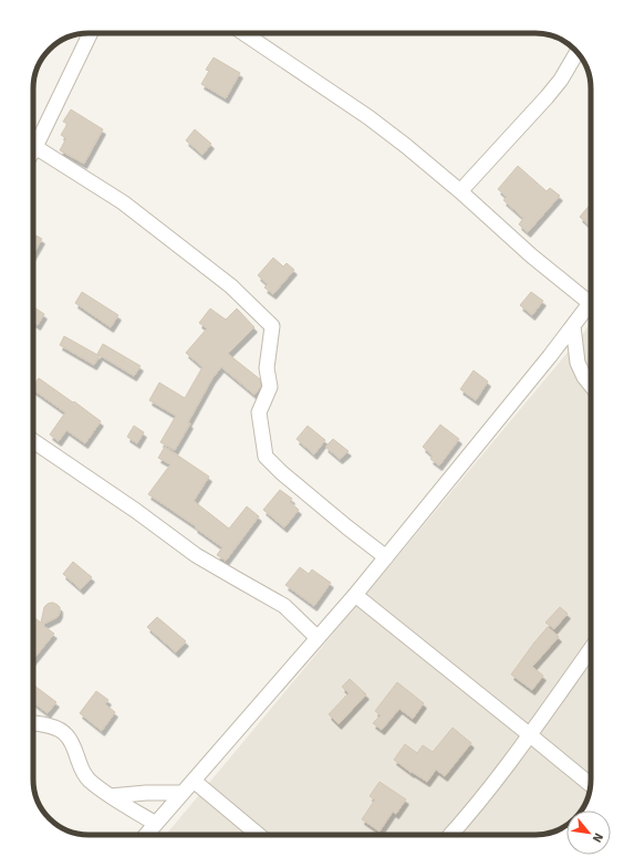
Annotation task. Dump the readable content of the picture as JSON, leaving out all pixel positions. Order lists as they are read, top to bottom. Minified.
{"north":"bottom right"}
